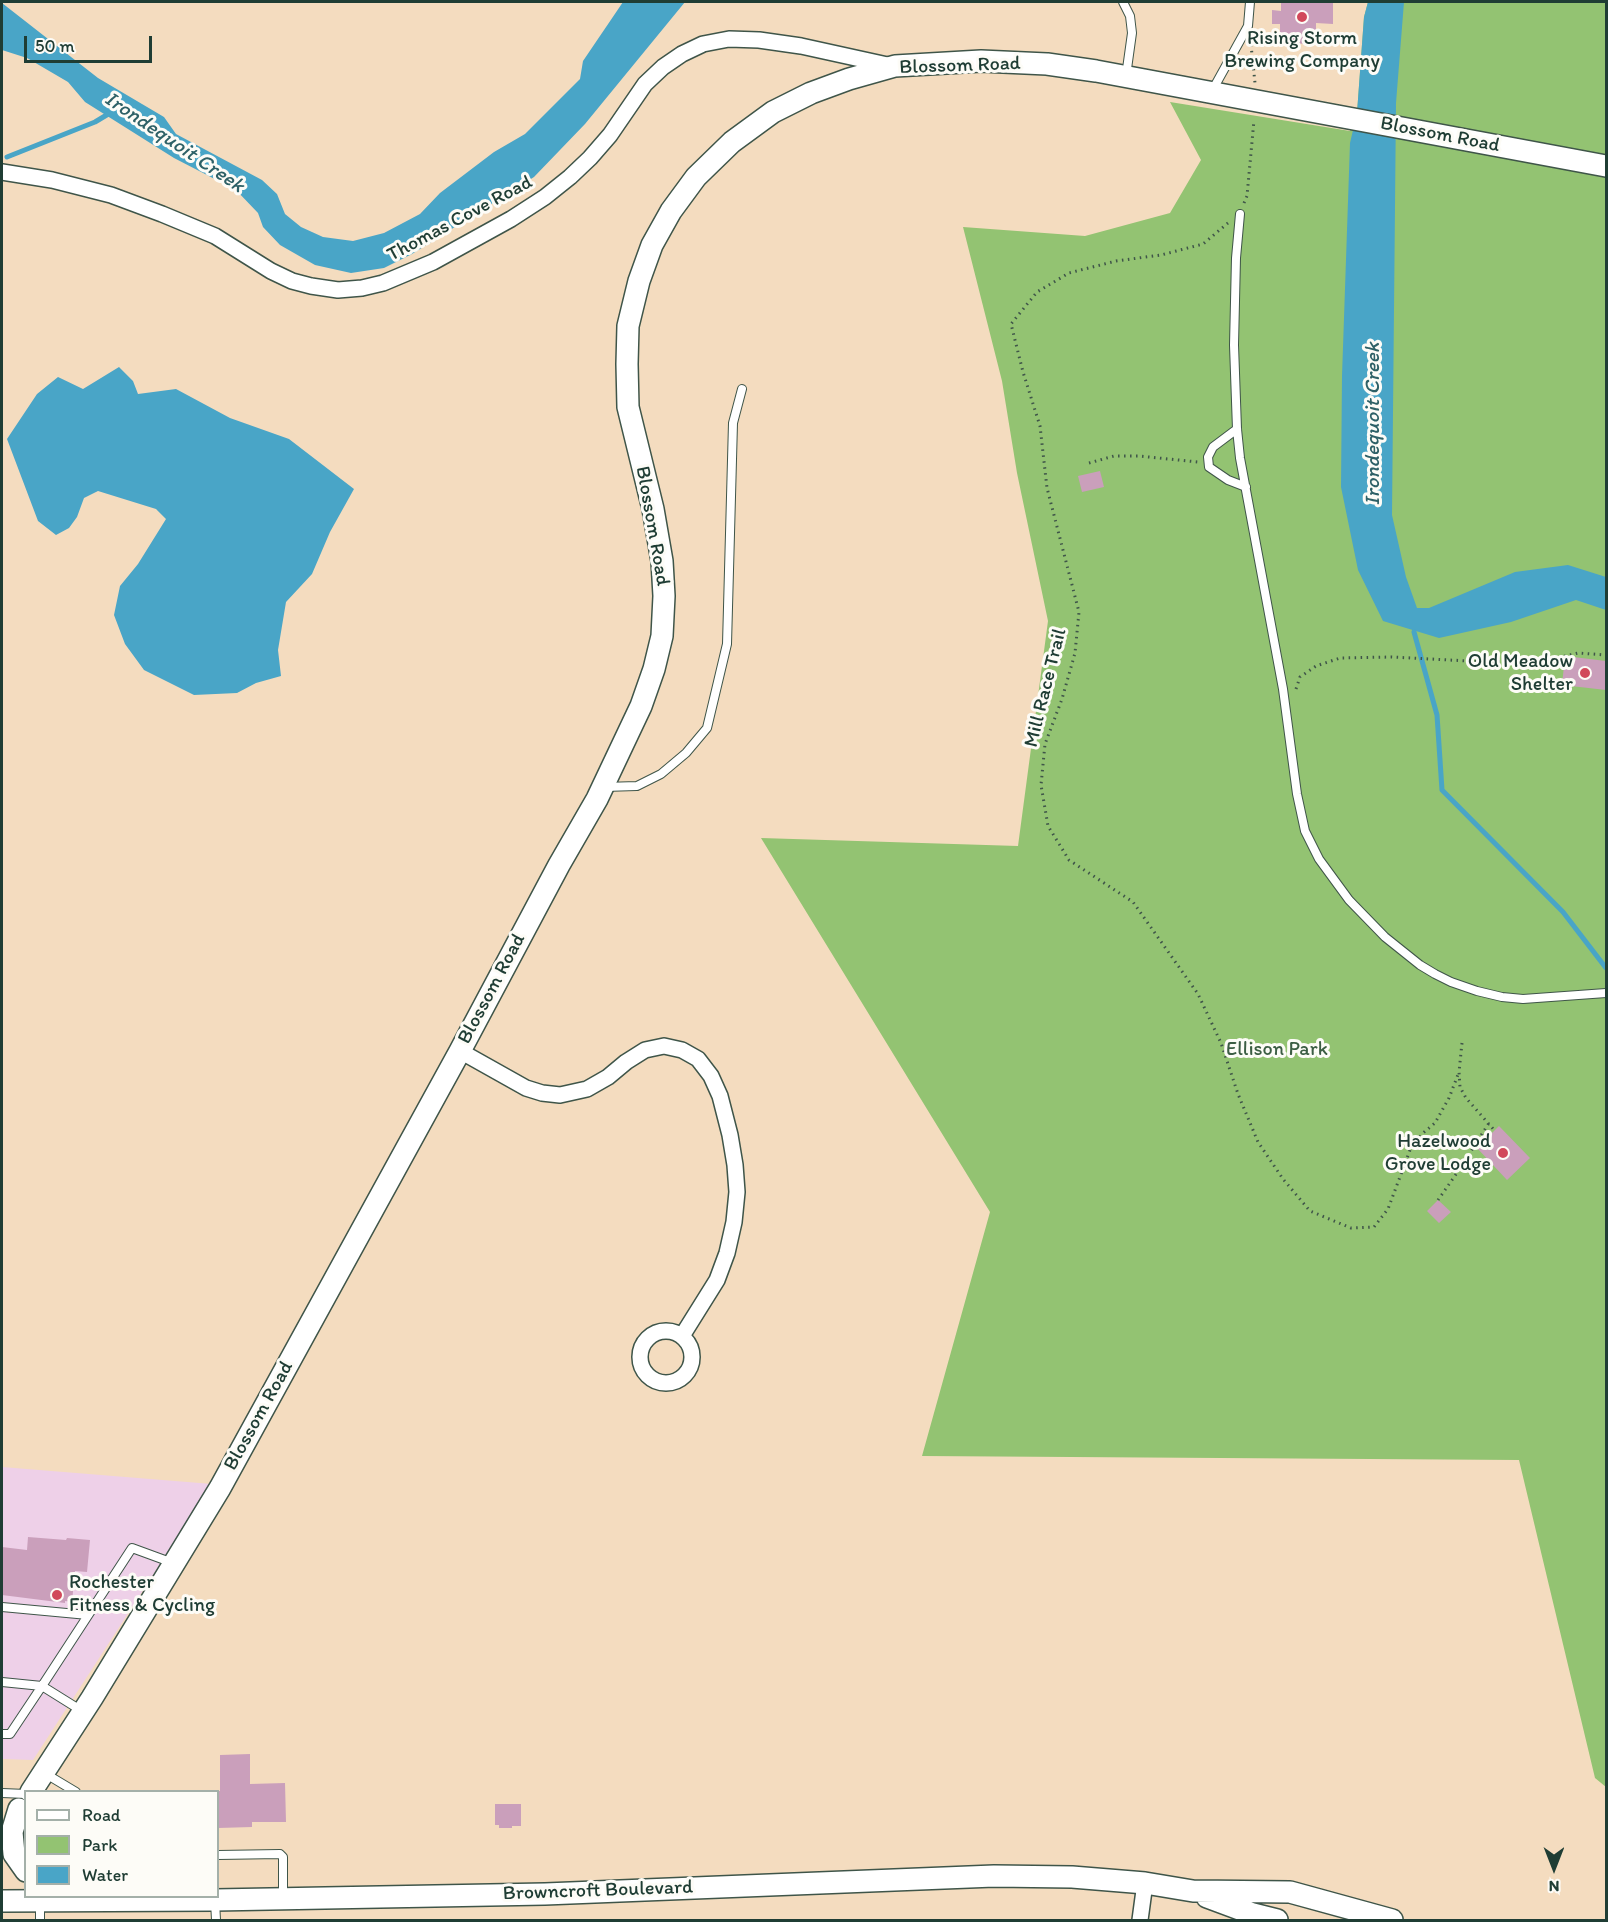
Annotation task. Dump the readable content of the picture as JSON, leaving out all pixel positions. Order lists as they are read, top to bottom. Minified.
{"streets":{"street":["Blossom Road","Thomas Cove Road","Browncroft Boulevard"],"path":["Mill Race Trail"]},"crossings":[["Blossom Road","Thomas Cove Road"]],"water":["Irondequoit Creek"],"parks":["Ellison Park"],"places":["Rising Storm Brewing Company","Old Meadow Shelter","Hazelwood Grove Lodge","Rochester Fitness & Cycling"],"legend":["Road","Park","Water"],"scale_bar":"50 m","north":"bottom"}
